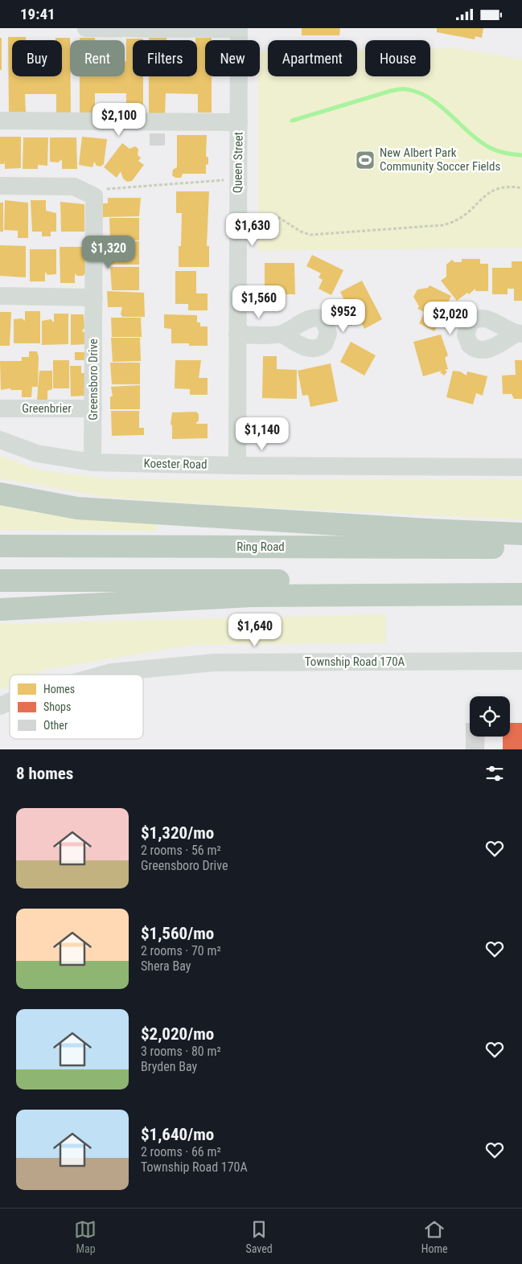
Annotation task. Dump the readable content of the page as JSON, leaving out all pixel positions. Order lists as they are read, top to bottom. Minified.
{"streets":{"highway":["Ring Road"],"street":["Queen Street","Greensboro Drive","Greenbrier","Koester Road","Township Road 170A"]},"crossings":[["Queen Street","Koester Road"],["Greensboro Drive","Greenbrier"],["Greensboro Drive","Koester Road"]],"places":{"sports":["New Albert Park Community Soccer Fields"]},"legend":["Homes","Shops","Other"],"page":{"status":"19:41","chip":["Buy","Rent","Filters","New","Apartment","House"],"price":["$2,100","$1,630","$1,320","$1,560","$952","$2,020","$1,140","$1,640"],"heading":"8 homes","list":[{"name":"$1,320/mo","note":"2 rooms · 56 m² · Greensboro Drive"},{"name":"$1,560/mo","note":"2 rooms · 70 m² · Shera Bay"},{"name":"$2,020/mo","note":"3 rooms · 80 m² · Bryden Bay"},{"name":"$1,640/mo","note":"2 rooms · 66 m² · Township Road 170A"}],"tabs":["Map","Saved","Home"]}}
